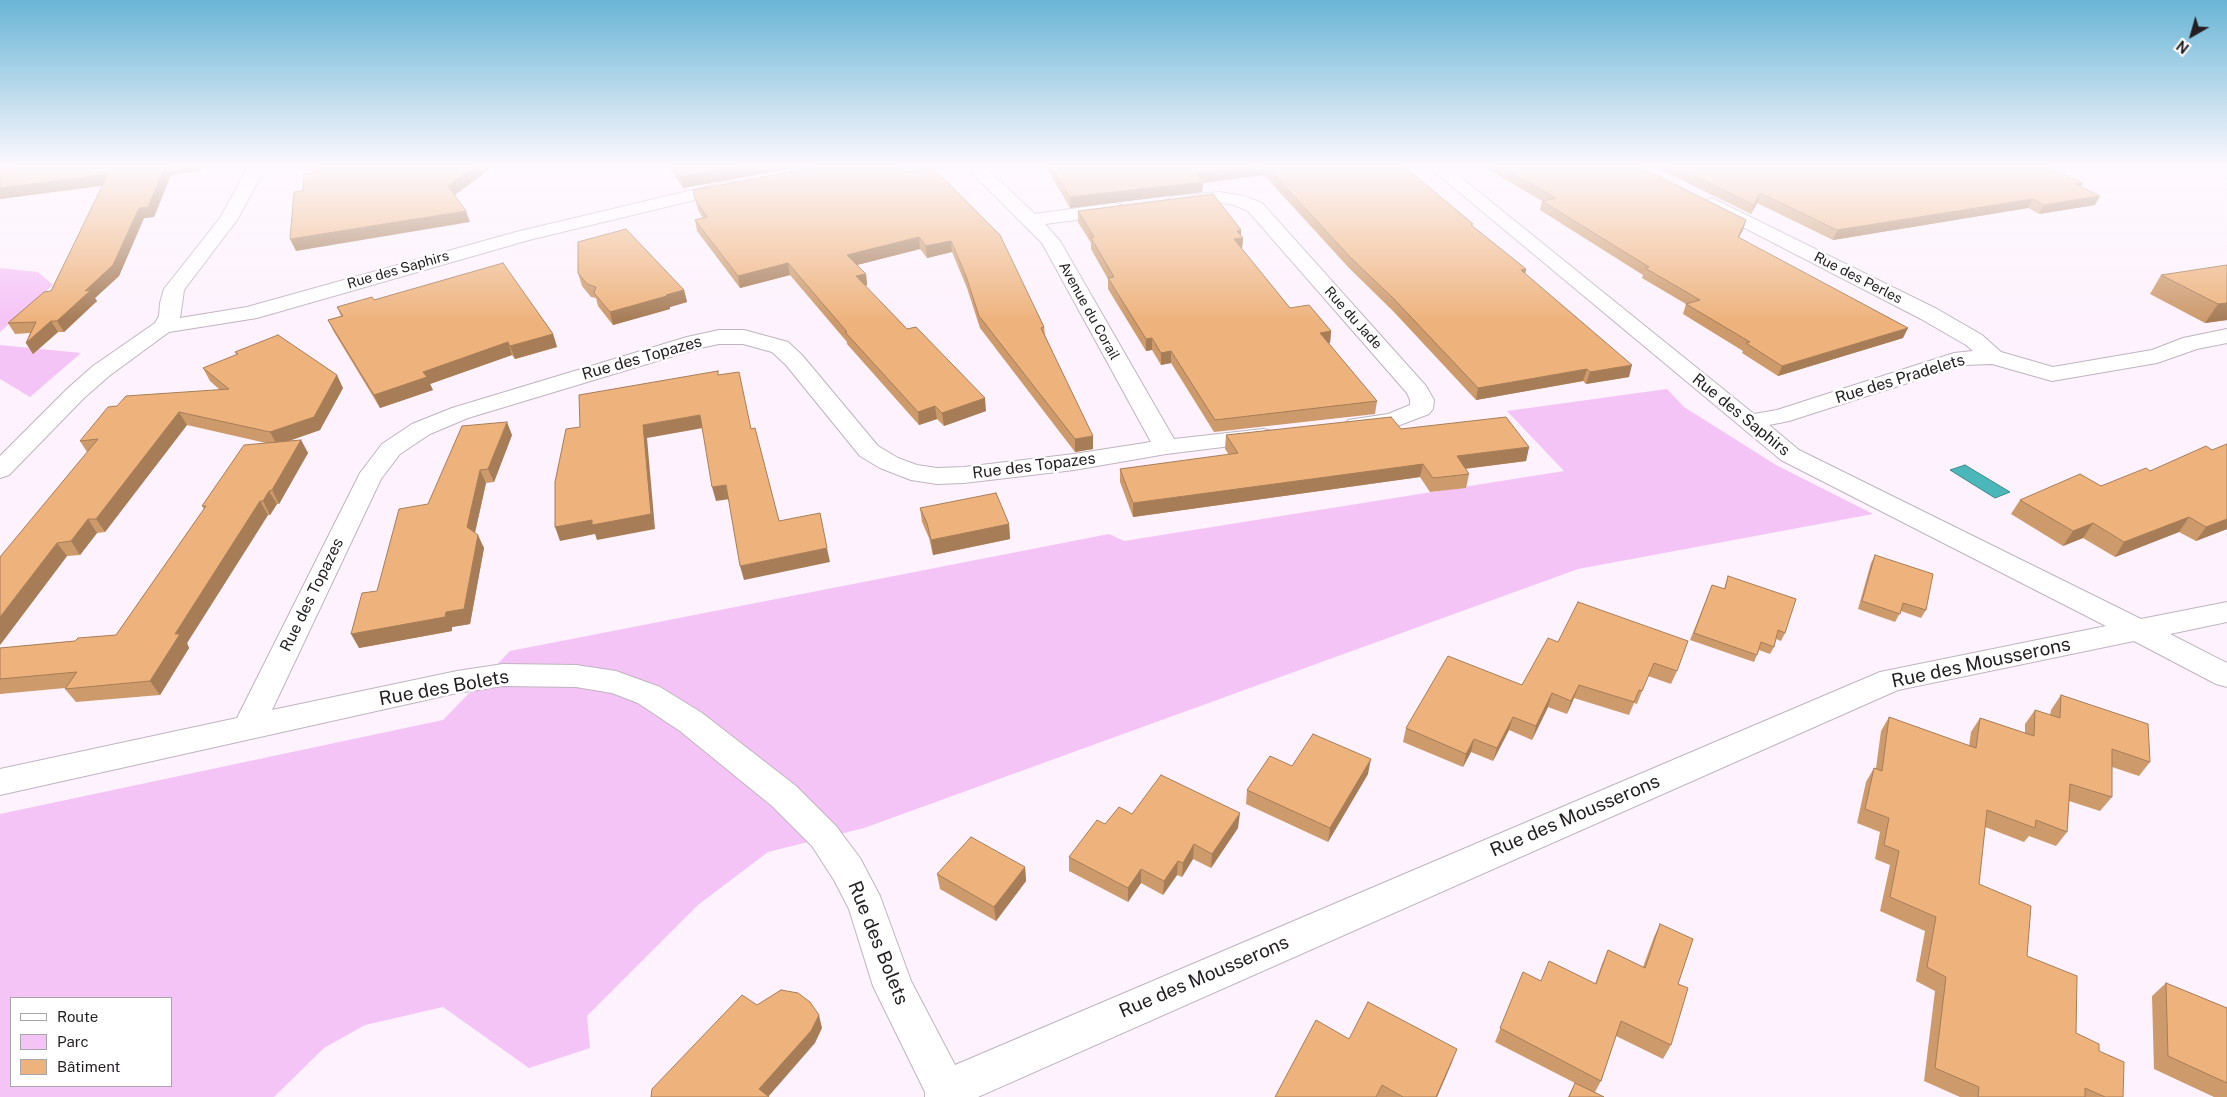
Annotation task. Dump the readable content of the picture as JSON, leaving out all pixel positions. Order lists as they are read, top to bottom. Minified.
{"streets":{"street":["Rue des Saphirs","Rue des Perles","Avenue du Corail","Rue du Jade","Rue des Topazes","Rue des Pradelets","Rue des Mousserons","Rue des Bolets"]},"crossings":[["Rue des Saphirs","Rue des Pradelets"],["Rue des Saphirs","Rue des Mousserons"],["Rue des Perles","Rue des Pradelets"],["Avenue du Corail","Rue des Topazes"],["Rue des Topazes","Rue des Bolets"],["Rue des Mousserons","Rue des Bolets"]],"legend":["Route","Parc","Bâtiment"],"north":"bottom left"}
